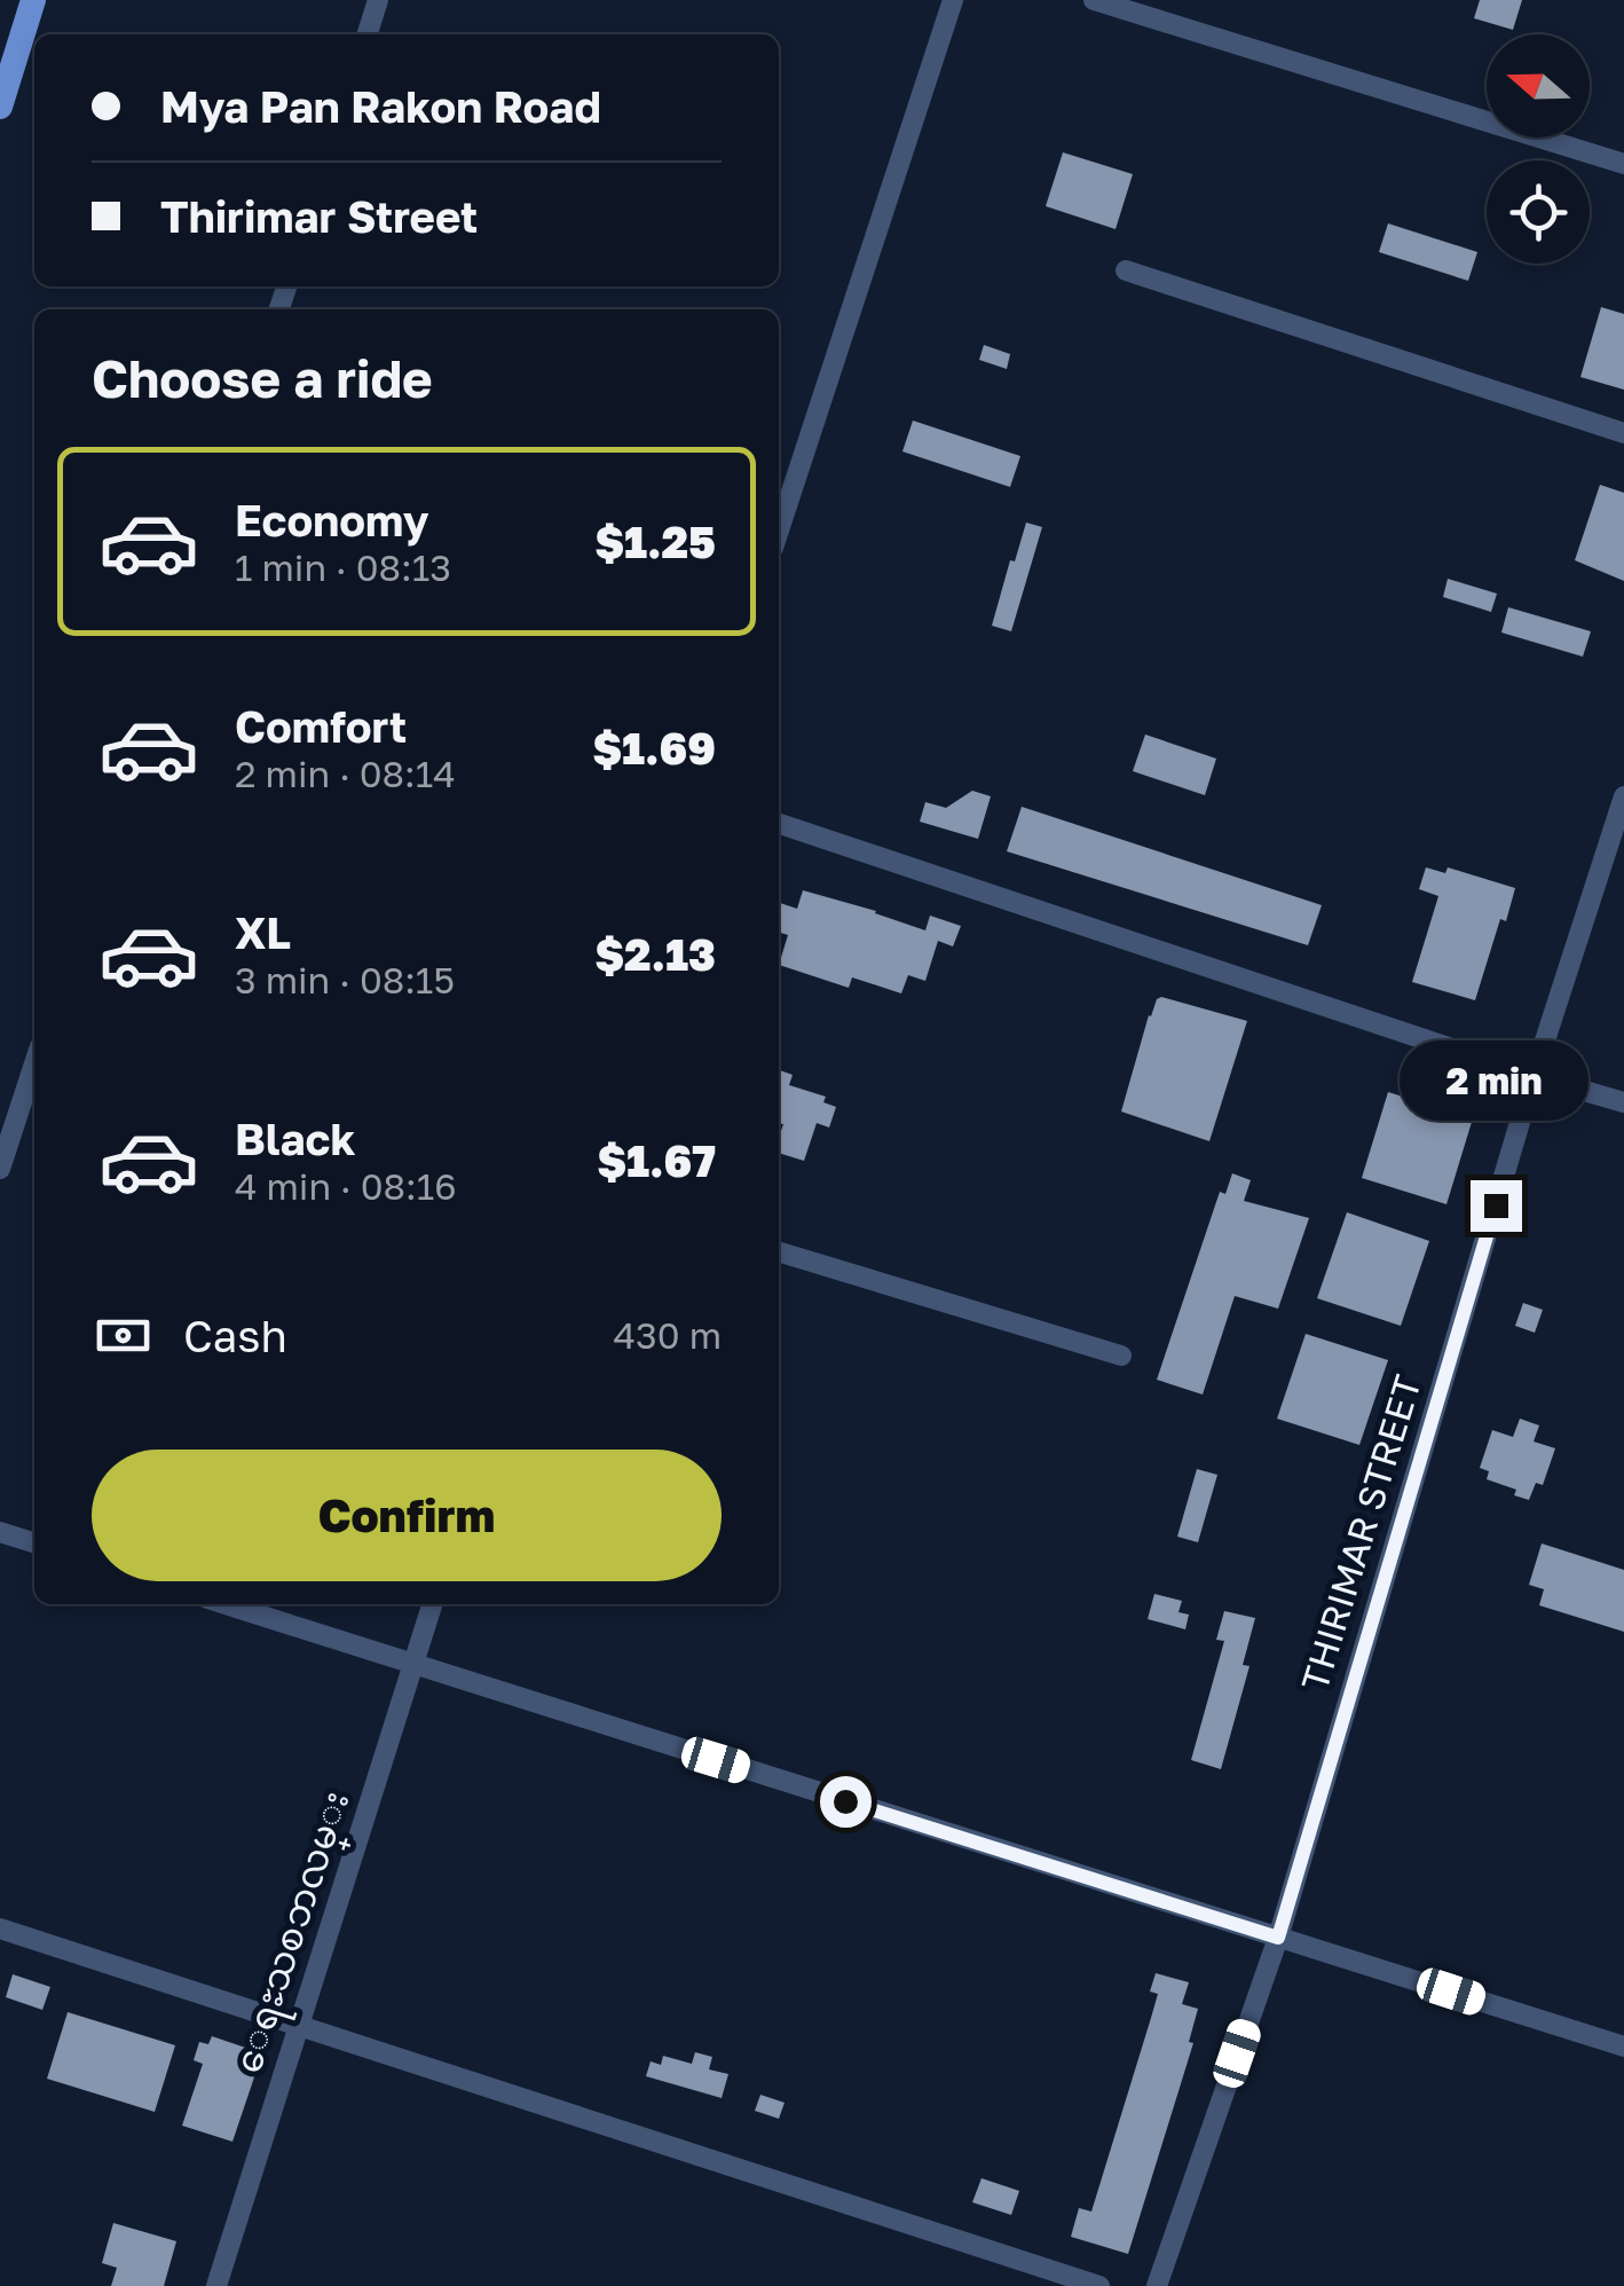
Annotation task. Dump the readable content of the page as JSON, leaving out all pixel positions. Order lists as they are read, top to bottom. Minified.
{"streets":{"street":["THIRIMAR STREET","ေရႊသစၥာလမ္း"]},"north":"left","page":{"banner":["Mya Pan Rakon Road","Thirimar Street"],"heading":"Choose a ride","list":[{"name":"Economy","note":"1 min · 08:13","value":"$1.25"},{"name":"Comfort","note":"2 min · 08:14","value":"$1.69"},{"name":"XL","note":"3 min · 08:15","value":"$2.13"},{"name":"Black","note":"4 min · 08:16","value":"$1.67"}],"bubble":"2 min","pay":["Cash","430 m"],"buttons":"Confirm"}}
